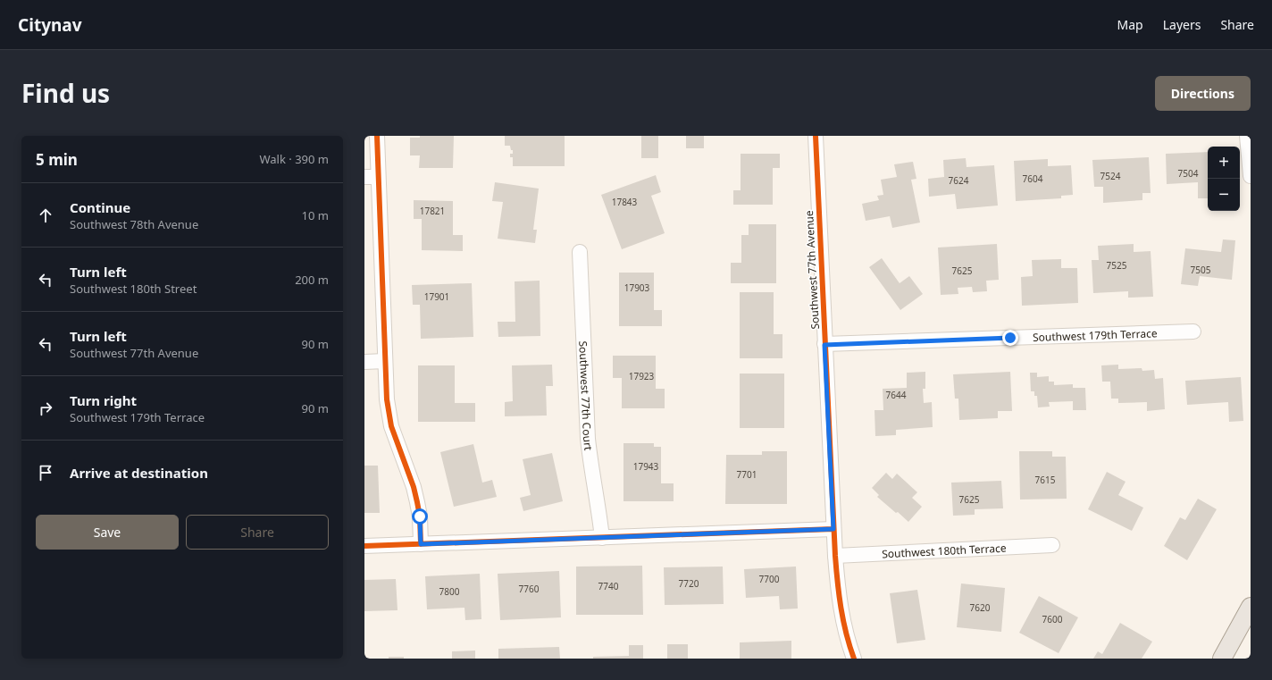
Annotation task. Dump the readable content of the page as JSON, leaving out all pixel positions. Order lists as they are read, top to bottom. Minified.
{"streets":{"street":["Southwest 77th Avenue","Southwest 179th Terrace","Southwest 77th Court","Southwest 180th Terrace"]},"crossings":[["Southwest 77th Avenue","Southwest 179th Terrace"],["Southwest 77th Avenue","Southwest 180th Terrace"]],"house_numbers":["7504","7524","7604","7624","17843","17821","7525","7505","7625","17903","17901","17923","7644","17943","7701","7615","7625","7700","7720","7740","7760","7800","7620","7600"],"page":{"header":"Citynav","nav":["Map","Layers","Share"],"title":"Find us","buttons":["Directions",["Save","Share"]],"heading":["5 min","Walk · 390 m"],"map_buttons":["+","−"],"list":[["Continue","Southwest 78th Avenue","10 m"],["Turn left","Southwest 180th Street","200 m"],["Turn left","Southwest 77th Avenue","90 m"],["Turn right","Southwest 179th Terrace","90 m"],"Arrive at destination"]}}
